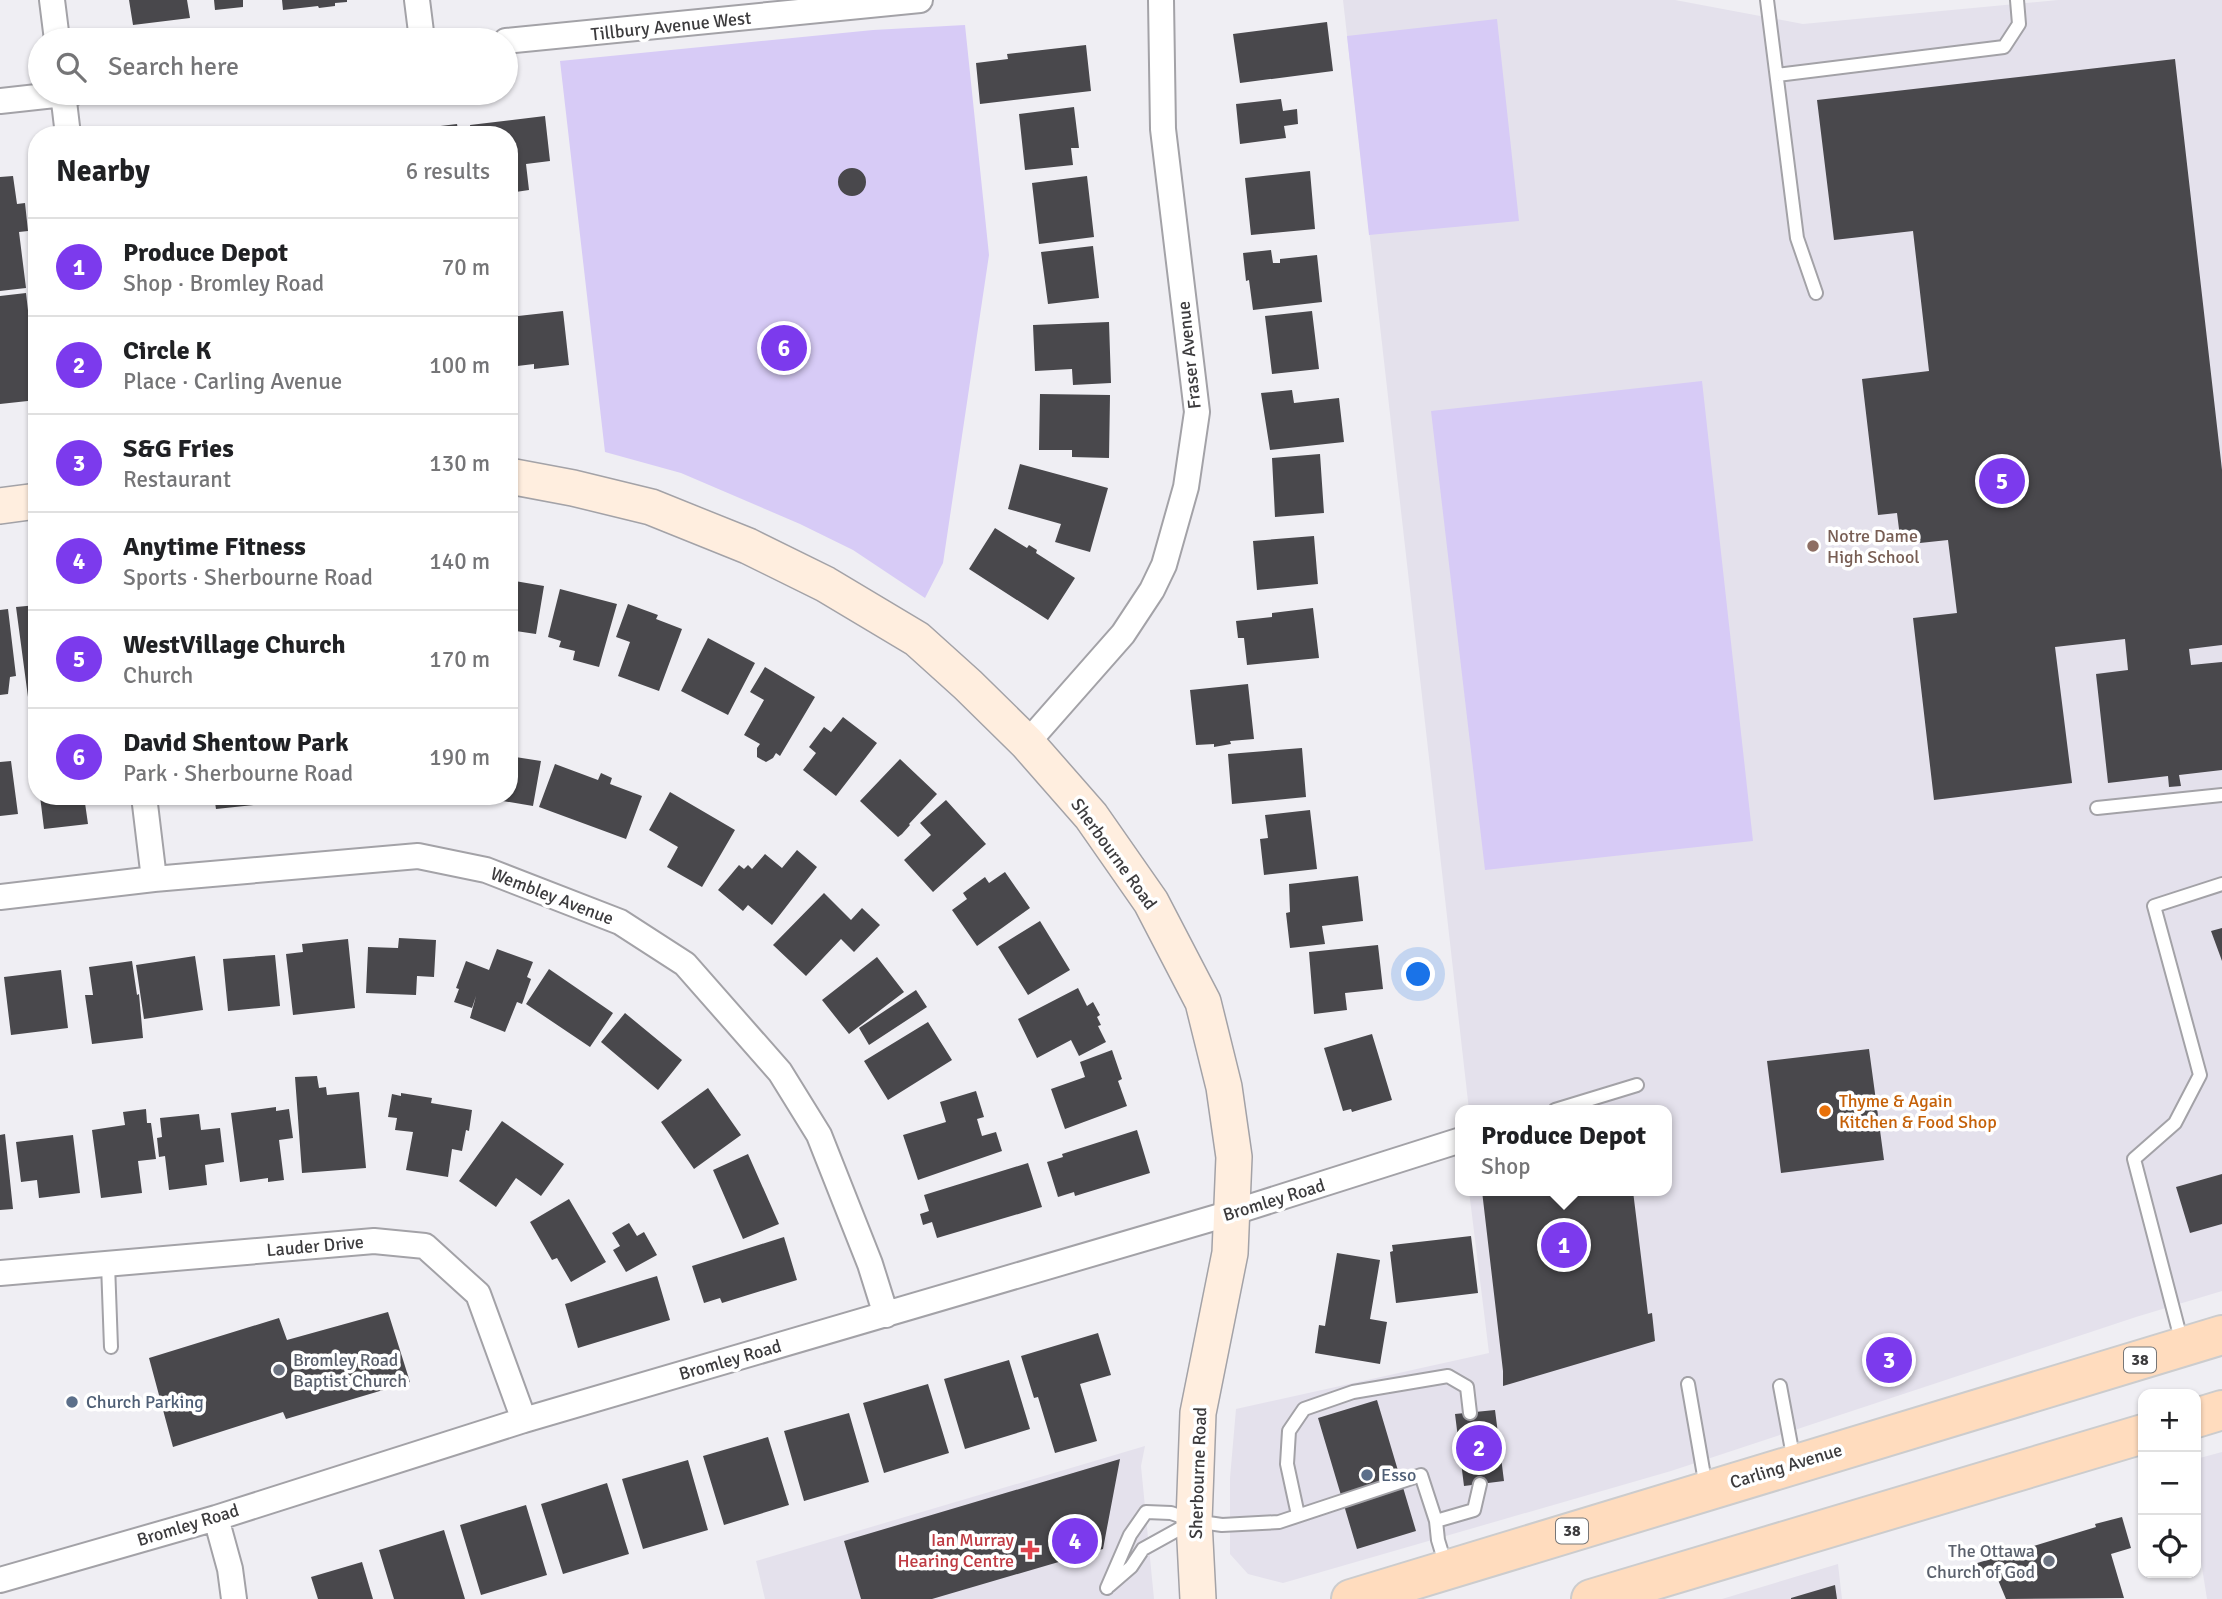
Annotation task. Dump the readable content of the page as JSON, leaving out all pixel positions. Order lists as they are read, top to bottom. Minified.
{"streets":{"main road":["38","Carling Avenue"],"street":["Tillbury Avenue West","Fraser Avenue","Sherbourne Road","Wembley Avenue","Bromley Road","Lauder Drive"]},"crossings":[["Fraser Avenue","Sherbourne Road"],["Sherbourne Road","Bromley Road"],["Wembley Avenue","Bromley Road"],["Bromley Road","Lauder Drive"]],"places":{"other":["Notre Dame High School","Thyme & Again Kitchen & Food Shop","Bromley Road Baptist Church","Church Parking","Esso","The Ottawa Church of God"],"health":["Ian Murray Hearing Centre"]},"page":{"search":"Search here","heading":["Nearby","6 results"],"list":[{"mark":"1","name":"Produce Depot","note":"Shop · Bromley Road","value":"70 m"},{"mark":"2","name":"Circle K","note":"Place · Carling Avenue","value":"100 m"},{"mark":"3","name":"S&G Fries","note":"Restaurant","value":"130 m"},{"mark":"4","name":"Anytime Fitness","note":"Sports · Sherbourne Road","value":"140 m"},{"mark":"5","name":"WestVillage Church","note":"Church","value":"170 m"},{"mark":"6","name":"David Shentow Park","note":"Park · Sherbourne Road","value":"190 m"}],"pins":["6","5","1","3","2","4"],"popup":["Produce Depot","Shop"],"map_buttons":["+","−"]}}
